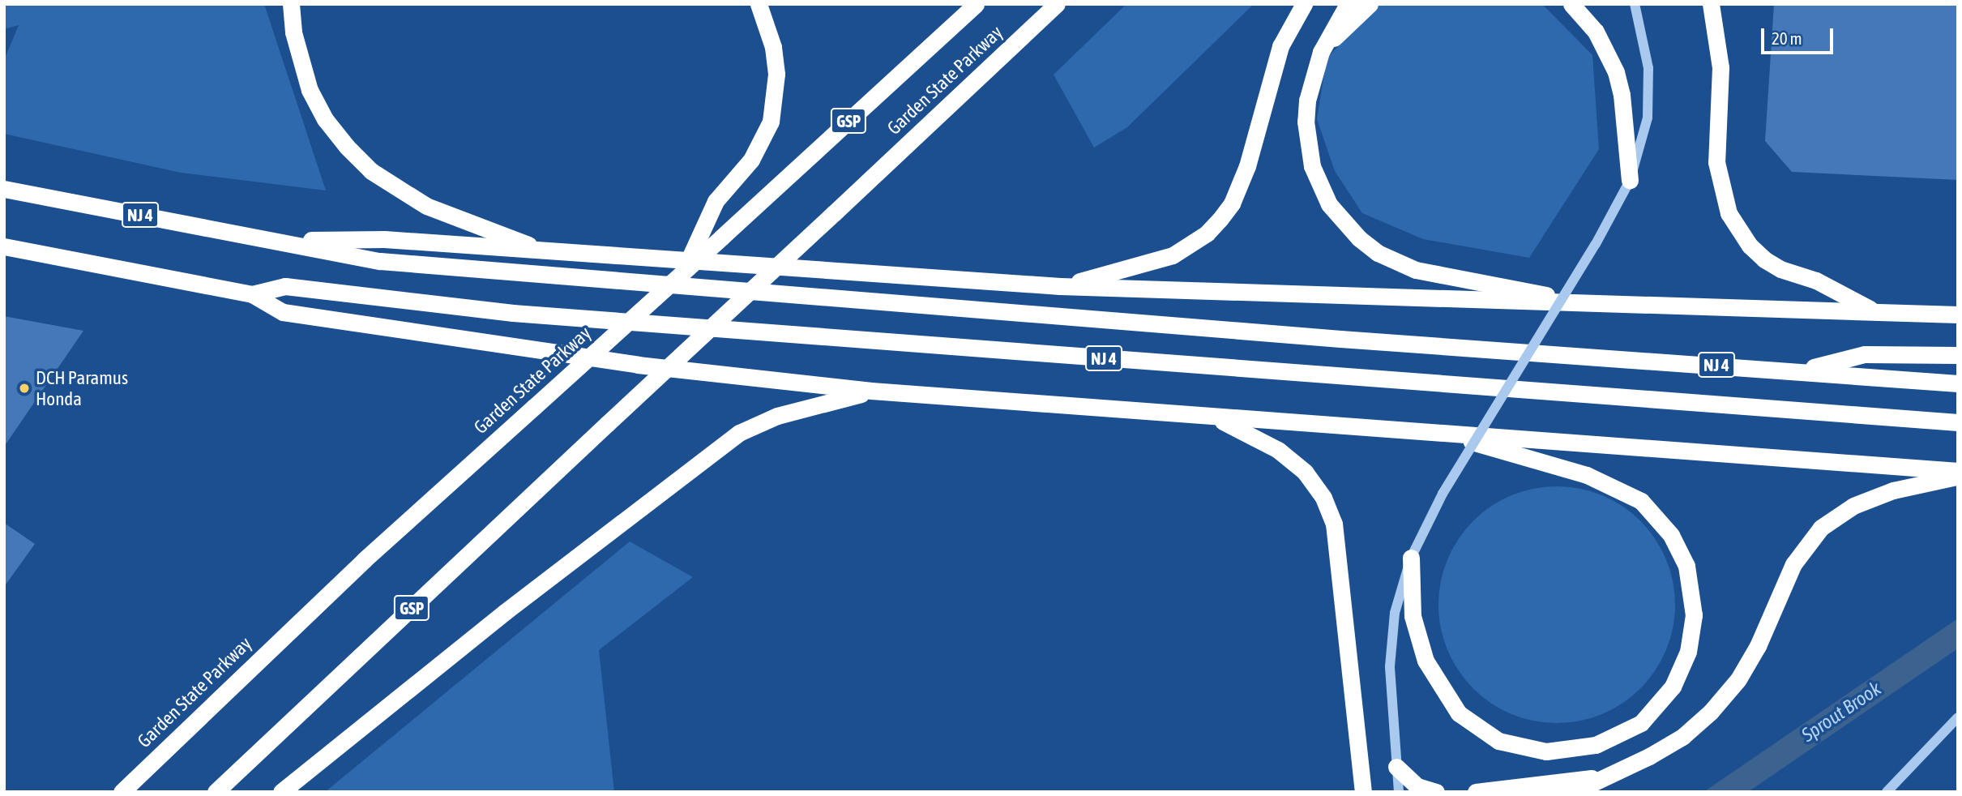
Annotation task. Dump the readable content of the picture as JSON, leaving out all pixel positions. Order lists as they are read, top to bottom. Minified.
{"streets":{"highway":["Garden State Parkway","GSP","NJ 4"]},"water":["Sprout Brook"],"places":["DCH Paramus Honda"],"scale_bar":"20 m"}
